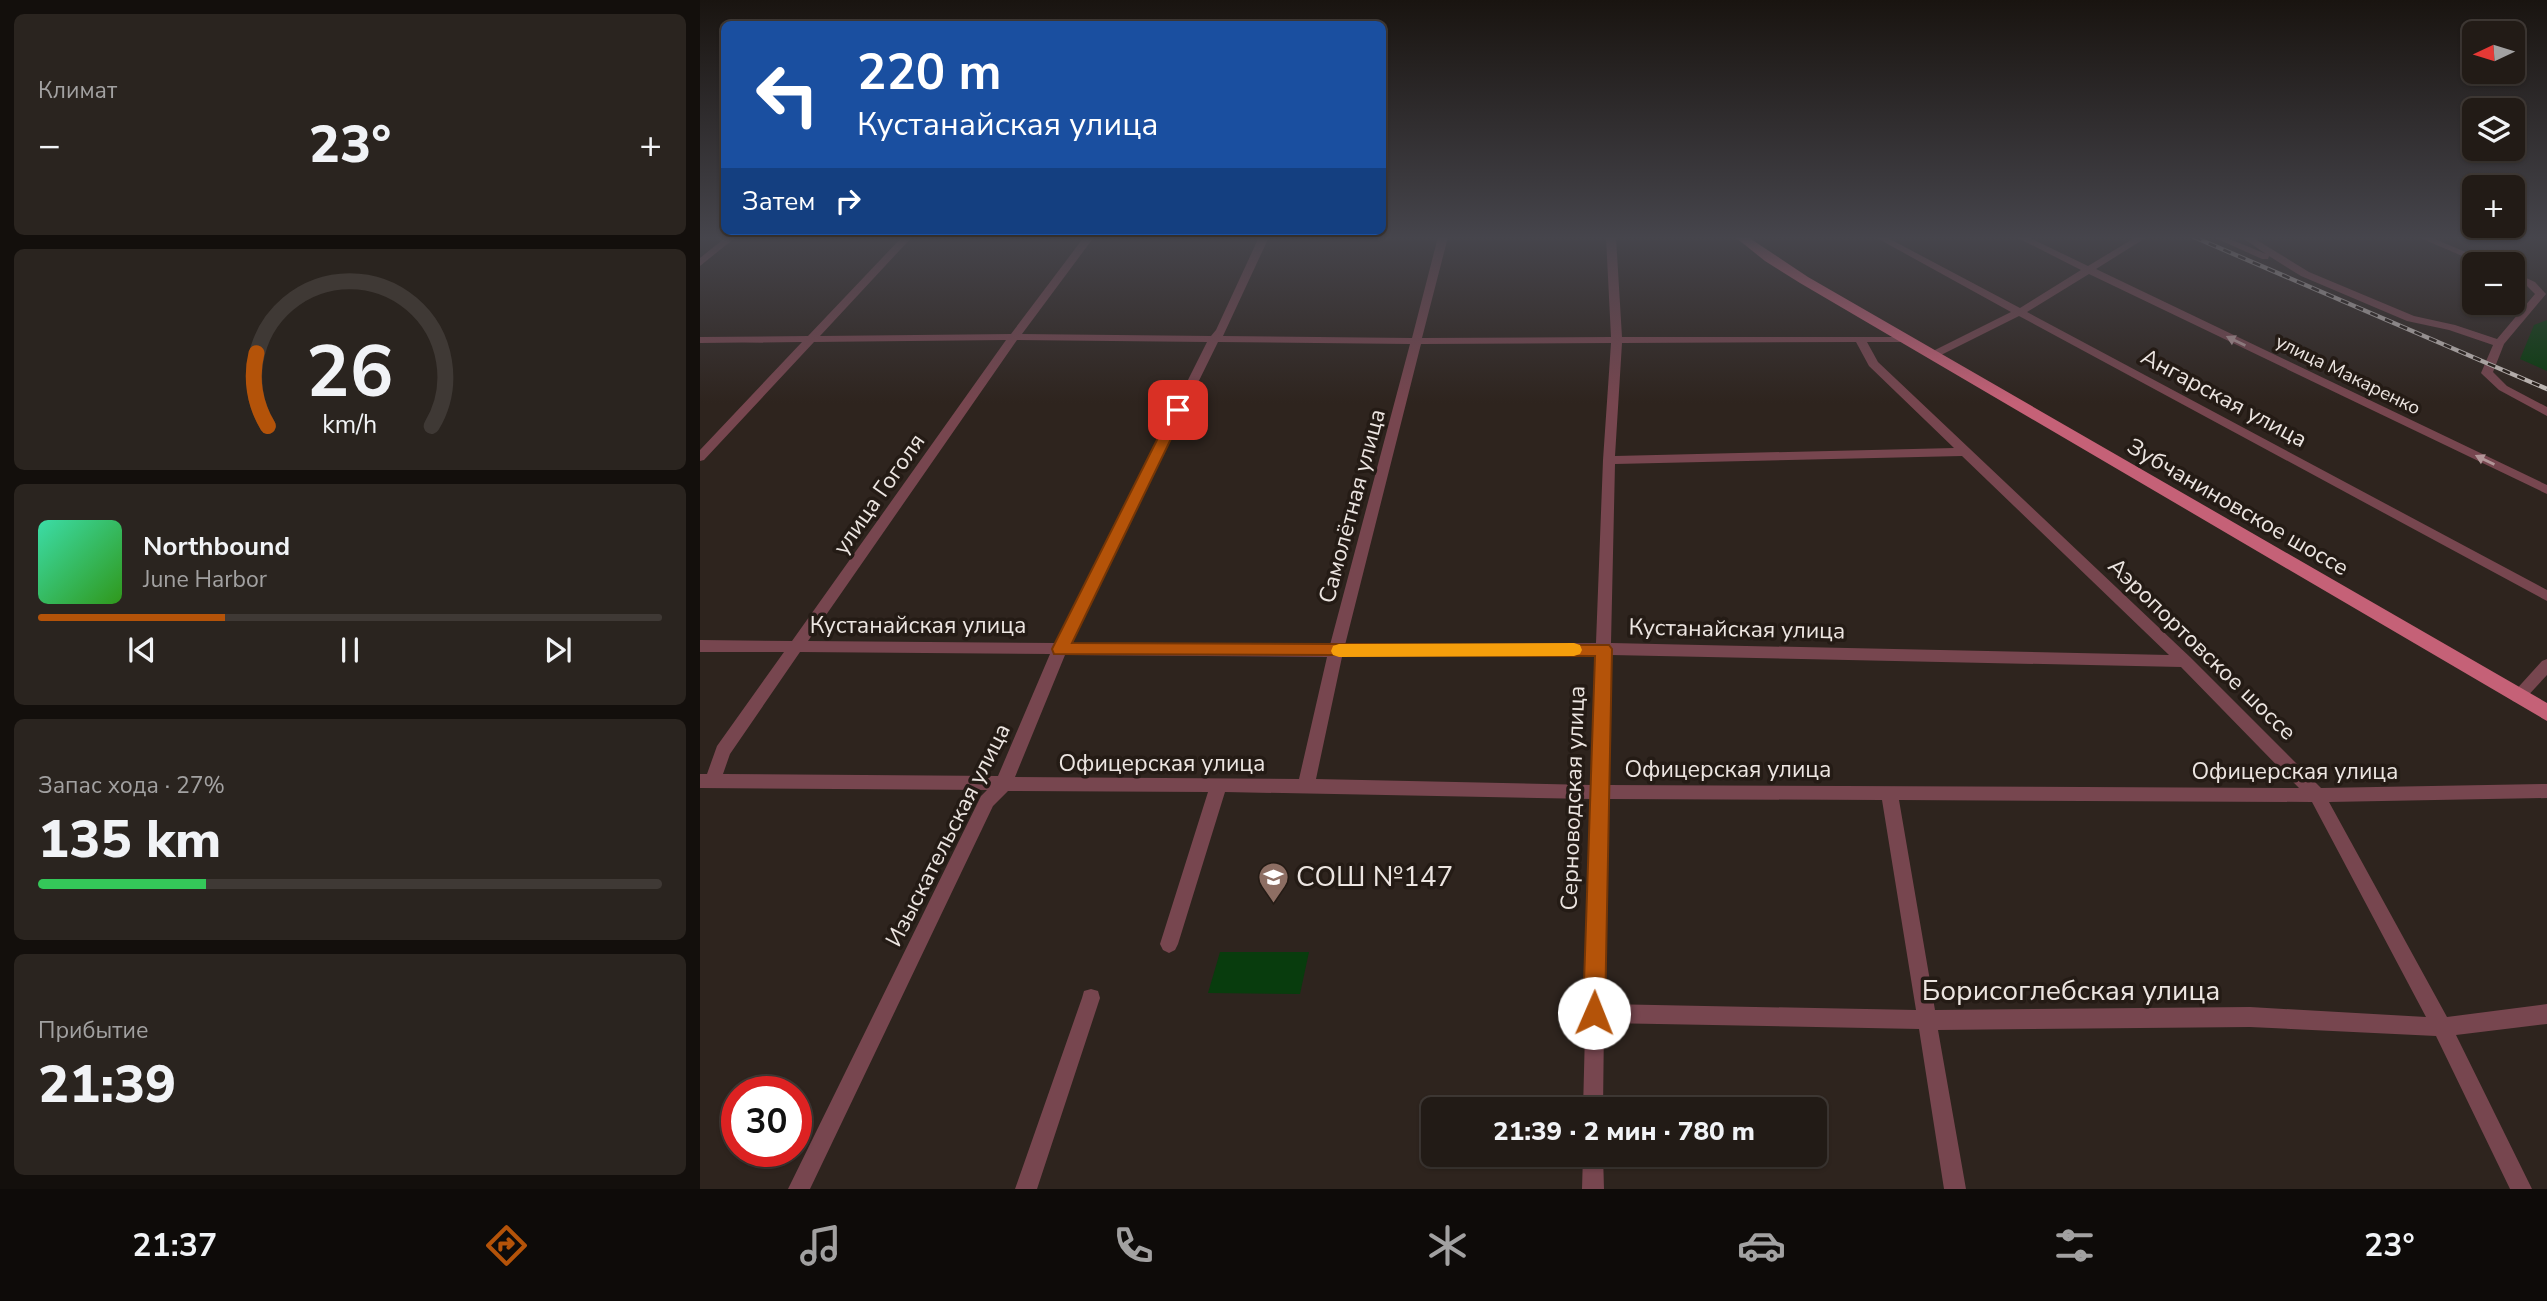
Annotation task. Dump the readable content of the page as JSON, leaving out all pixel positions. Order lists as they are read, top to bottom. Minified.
{"streets":{"main road":["Зубчаниновское шоссе"],"street":["улица Макаренко","Ангарская улица","улица Гоголя","Самолётная улица","Кустанайская улица","Аэропортовское шоссе","Офицерская улица","Серноводская улица","Изыскательская улица","Борисоглебская улица"]},"crossings":[["улица Гоголя","Кустанайская улица"],["улица Гоголя","Офицерская улица"],["Самолётная улица","Кустанайская улица"],["Самолётная улица","Офицерская улица"],["Кустанайская улица","Аэропортовское шоссе"],["Кустанайская улица","Серноводская улица"],["Кустанайская улица","Изыскательская улица"],["Аэропортовское шоссе","Офицерская улица"],["Аэропортовское шоссе","Борисоглебская улица"],["Офицерская улица","Серноводская улица"],["Офицерская улица","Изыскательская улица"],["Серноводская улица","Борисоглебская улица"]],"places":{"school or university":["СОШ №147"]},"north":"left","page":{"tile":["Климат",["Запас хода · 27%","135 km"],["Прибытие","21:39"]],"map_buttons":["+","−"],"turn":["220 m","Кустанайская улица"],"heat":["−","23°","+"],"then":"Затем","song":["Northbound","June Harbor"],"limit":"30","trip":"21:39 · 2 мин · 780 m","tabs":["21:37","23°"],"gauge":["26","km/h"]}}
